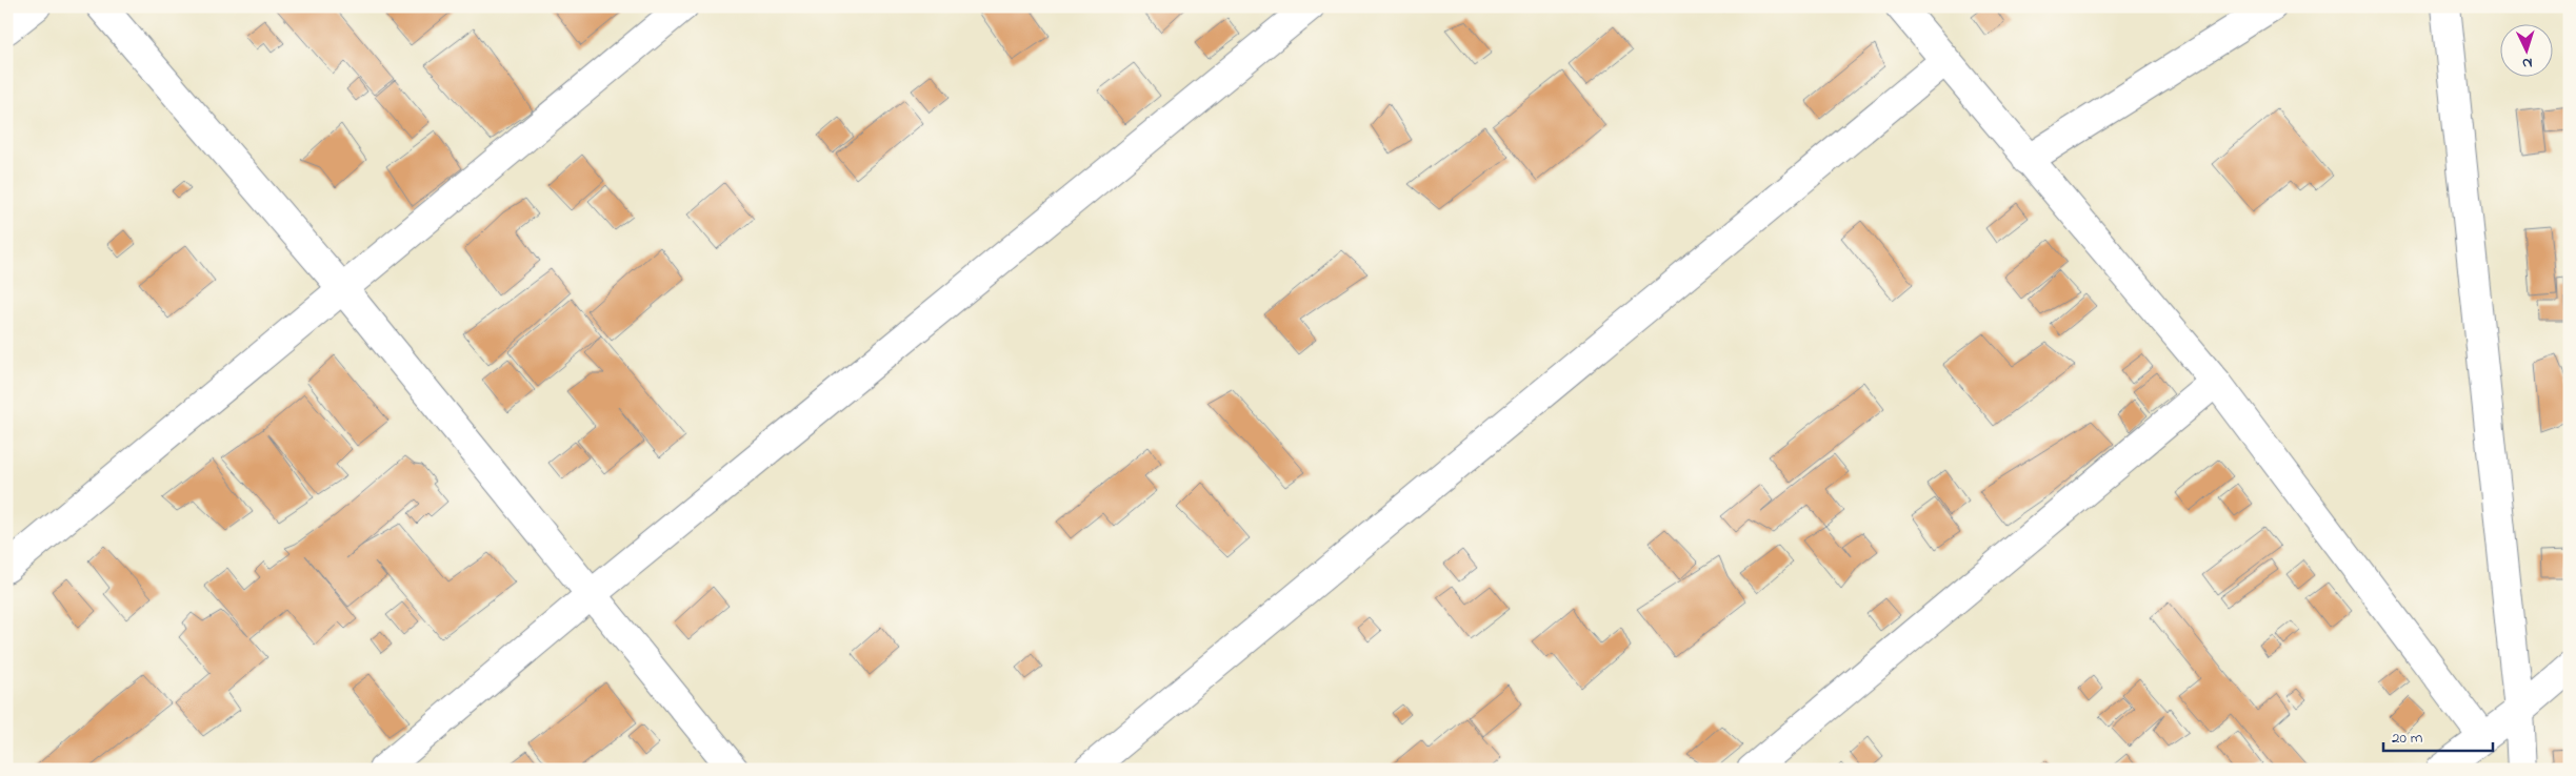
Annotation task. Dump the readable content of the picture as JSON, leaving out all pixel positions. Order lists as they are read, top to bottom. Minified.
{"scale_bar":"20 m","north":"bottom"}
